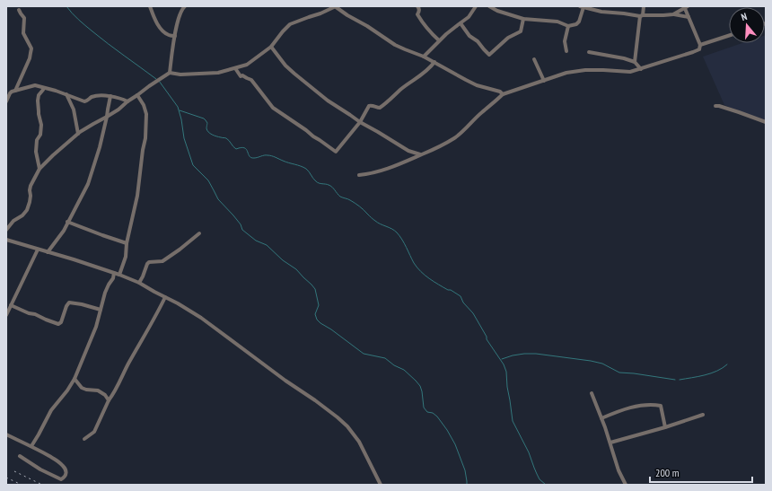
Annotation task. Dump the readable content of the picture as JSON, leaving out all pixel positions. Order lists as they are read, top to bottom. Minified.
{"scale_bar":"200 m","north":"top"}
